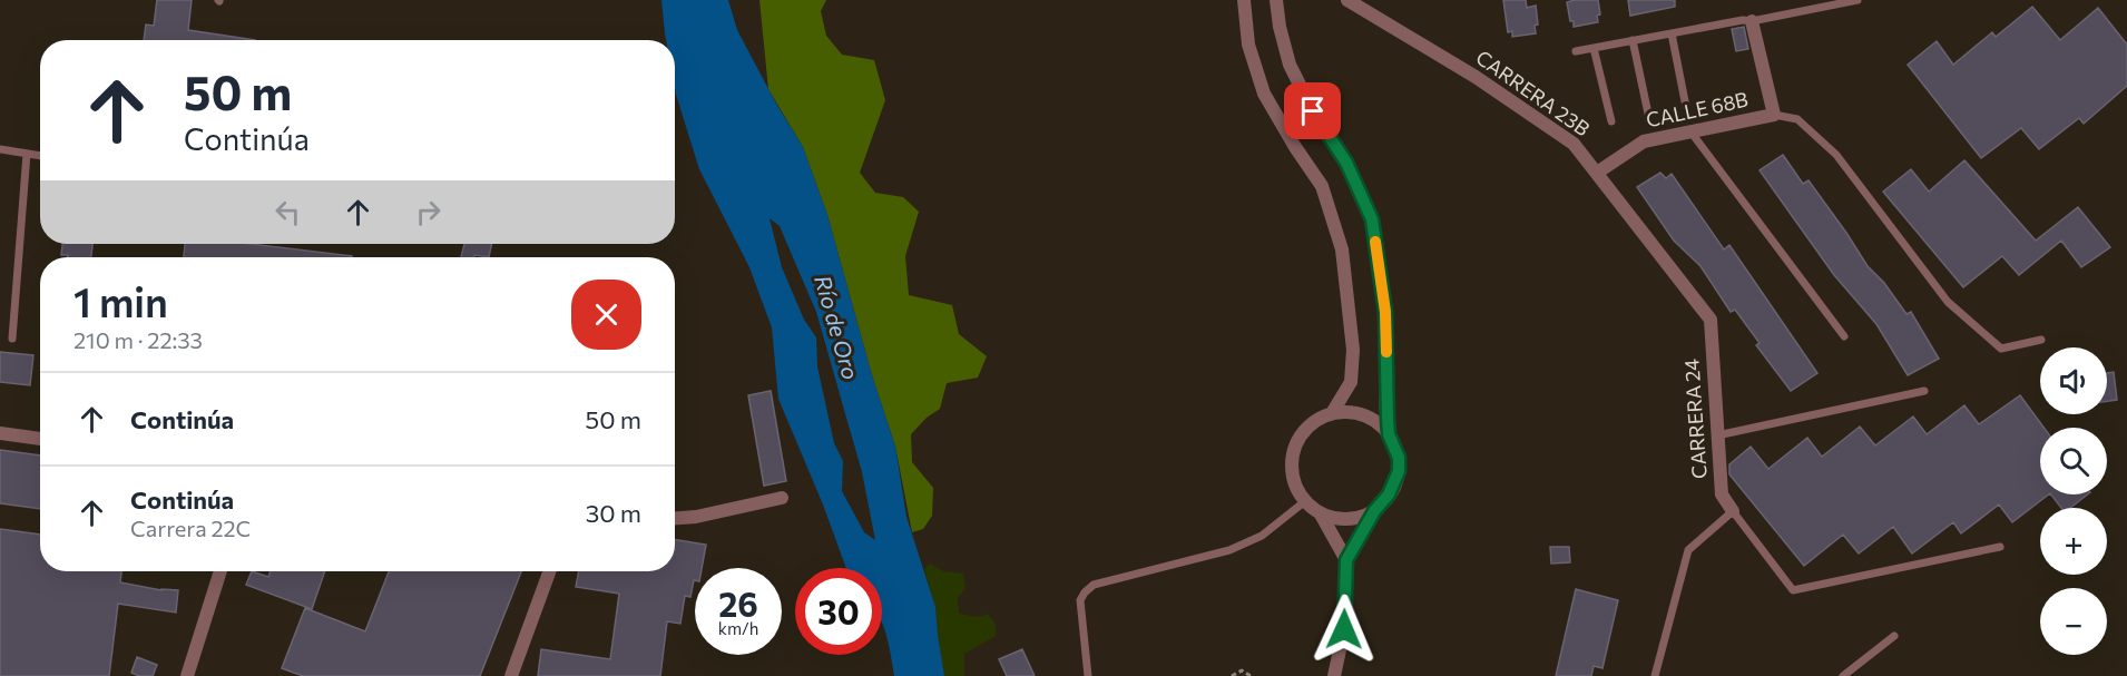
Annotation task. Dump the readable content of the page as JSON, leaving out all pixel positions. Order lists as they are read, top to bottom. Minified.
{"streets":{"street":["CARRERA 23B","CALLE 68B","CARRERA 24"]},"crossings":[["CARRERA 23B","CALLE 68B"],["CARRERA 23B","CARRERA 24"]],"water":["Río de Oro"],"page":{"turn":["50 m","Continúa"],"heading":["1 min","210 m · 22:33"],"map_buttons":["+","−"],"list":[{"name":"Continúa","value":"50 m"},{"name":"Continúa","note":"Carrera 22C","value":"30 m"}],"speed":"26 km/h","limit":"30"}}
